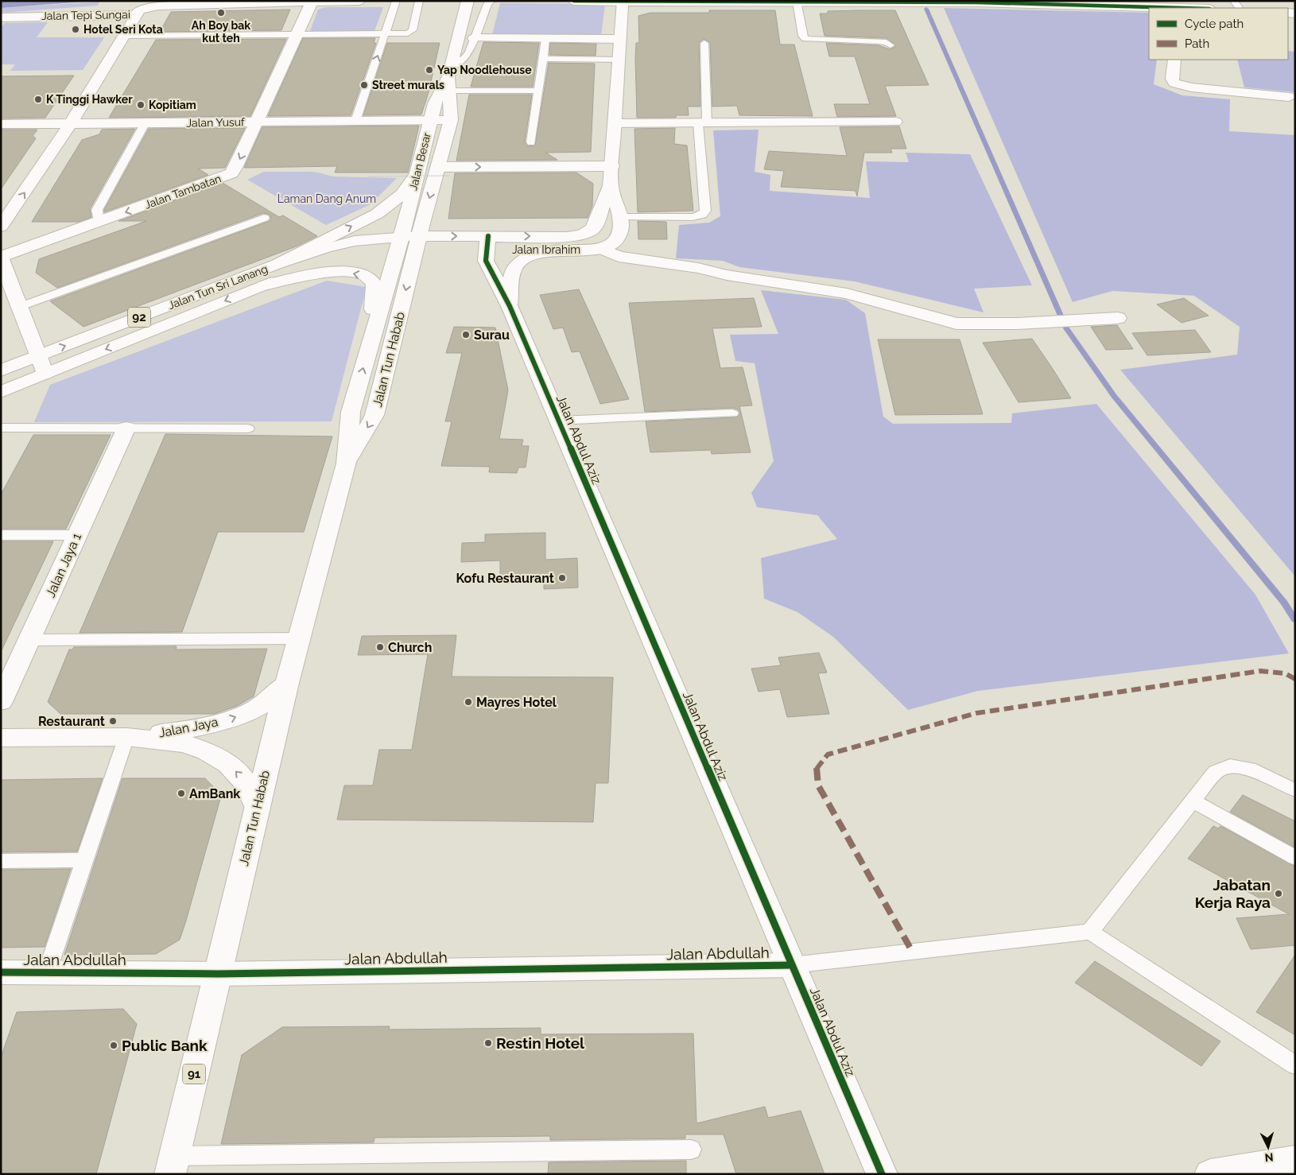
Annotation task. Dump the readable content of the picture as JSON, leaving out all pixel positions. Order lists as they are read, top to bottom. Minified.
{"streets":{"main road":["Jalan Tepi Sungai","Jalan Yusuf","Jalan Besar","Jalan Tambatan","Jalan Ibrahim","Jalan Tun Sri Lanang","92","Jalan Tun Habab","Jalan Abdul Aziz","Jalan Jaya 1","Jalan Jaya","Jalan Abdullah","91"]},"crossings":[["Jalan Tepi Sungai","Jalan Tambatan"],["Jalan Yusuf","Jalan Besar"],["Jalan Yusuf","Jalan Tambatan"],["Jalan Besar","Jalan Ibrahim"],["Jalan Besar","Jalan Tun Sri Lanang"],["Jalan Besar","Jalan Tun Habab"],["Jalan Ibrahim","Jalan Tun Sri Lanang"],["Jalan Ibrahim","Jalan Tun Habab"],["Jalan Ibrahim","Jalan Abdul Aziz"],["Jalan Tun Sri Lanang","Jalan Tun Habab"],["Jalan Tun Habab","Jalan Jaya"],["Jalan Tun Habab","Jalan Abdullah"],["Jalan Abdul Aziz","Jalan Abdullah"]],"parks":["Laman Dang Anum"],"places":["Ah Boy bak kut teh","Hotel Seri Kota","Yap Noodlehouse","Street murals","K Tinggi Hawker","Kopitiam","Surau","Kofu Restaurant","Church","Mayres Hotel","Restaurant","AmBank","Jabatan Kerja Raya","Restin Hotel","Public Bank"],"legend":["Cycle path","Path"],"north":"bottom"}
